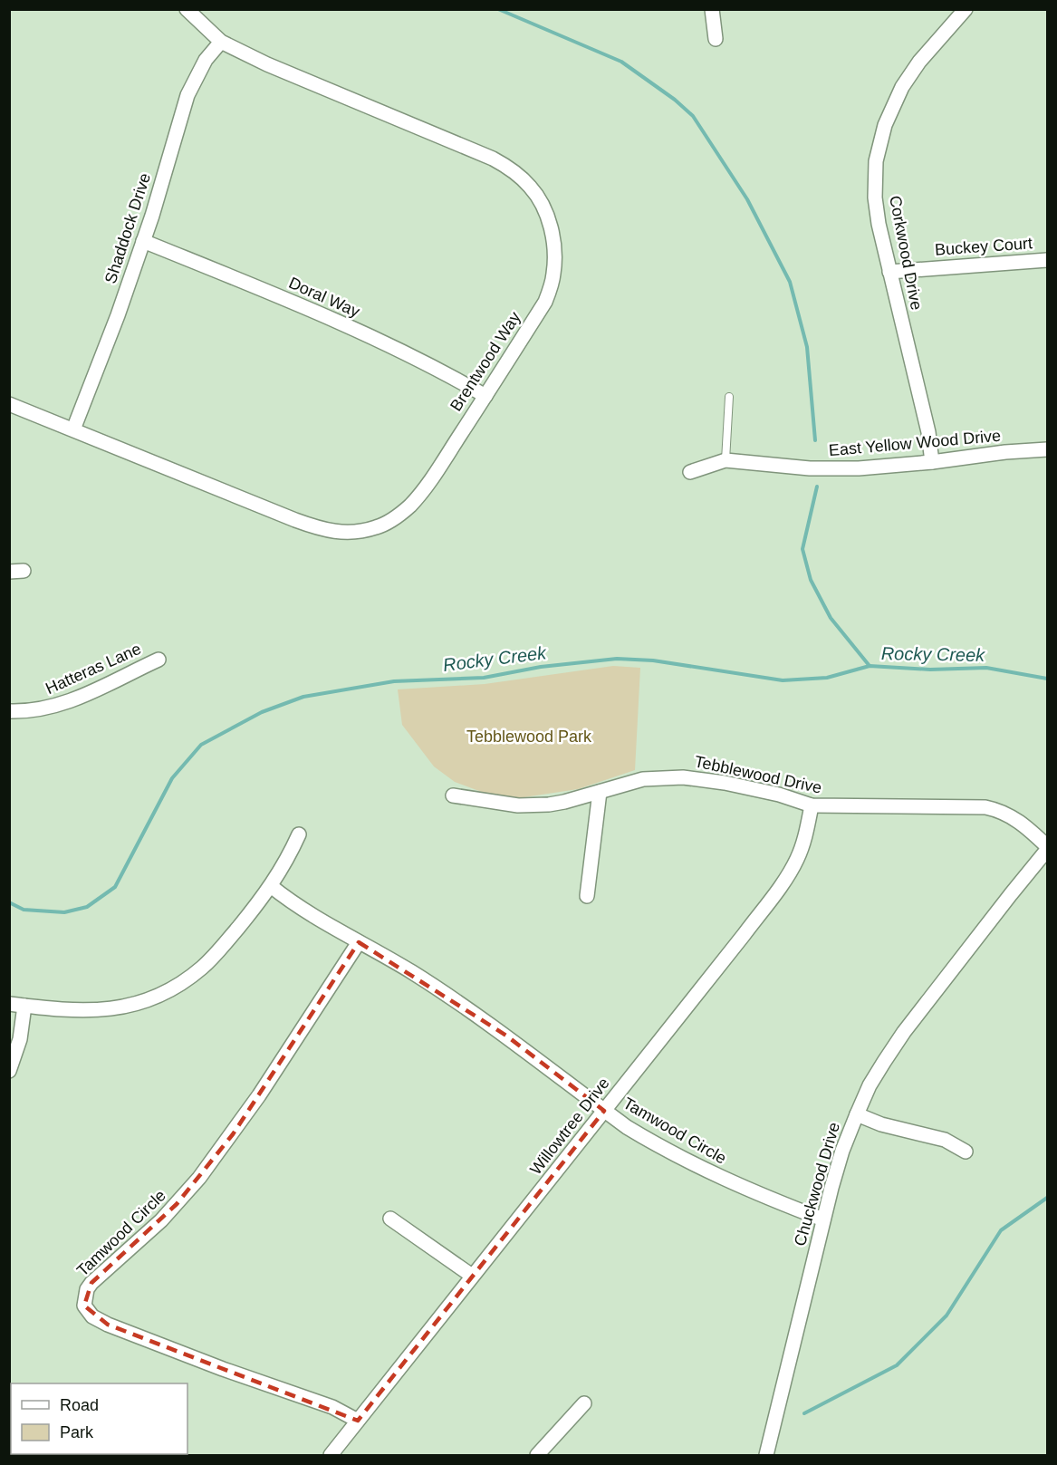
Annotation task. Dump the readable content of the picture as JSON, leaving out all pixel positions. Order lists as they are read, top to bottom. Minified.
{"streets":{"street":["Shaddock Drive","Buckey Court","Corkwood Drive","Doral Way","Brentwood Way","East Yellow Wood Drive","Hatteras Lane","Tebblewood Drive","Willowtree Drive","Tamwood Circle","Chuckwood Drive"]},"crossings":[["Shaddock Drive","Doral Way"],["Shaddock Drive","Brentwood Way"],["Buckey Court","Corkwood Drive"],["Corkwood Drive","East Yellow Wood Drive"],["Doral Way","Brentwood Way"],["Tebblewood Drive","Willowtree Drive"],["Tebblewood Drive","Chuckwood Drive"],["Willowtree Drive","Tamwood Circle"],["Tamwood Circle","Chuckwood Drive"]],"water":["Rocky Creek"],"parks":["Tebblewood Park"],"legend":["Road","Park"]}
